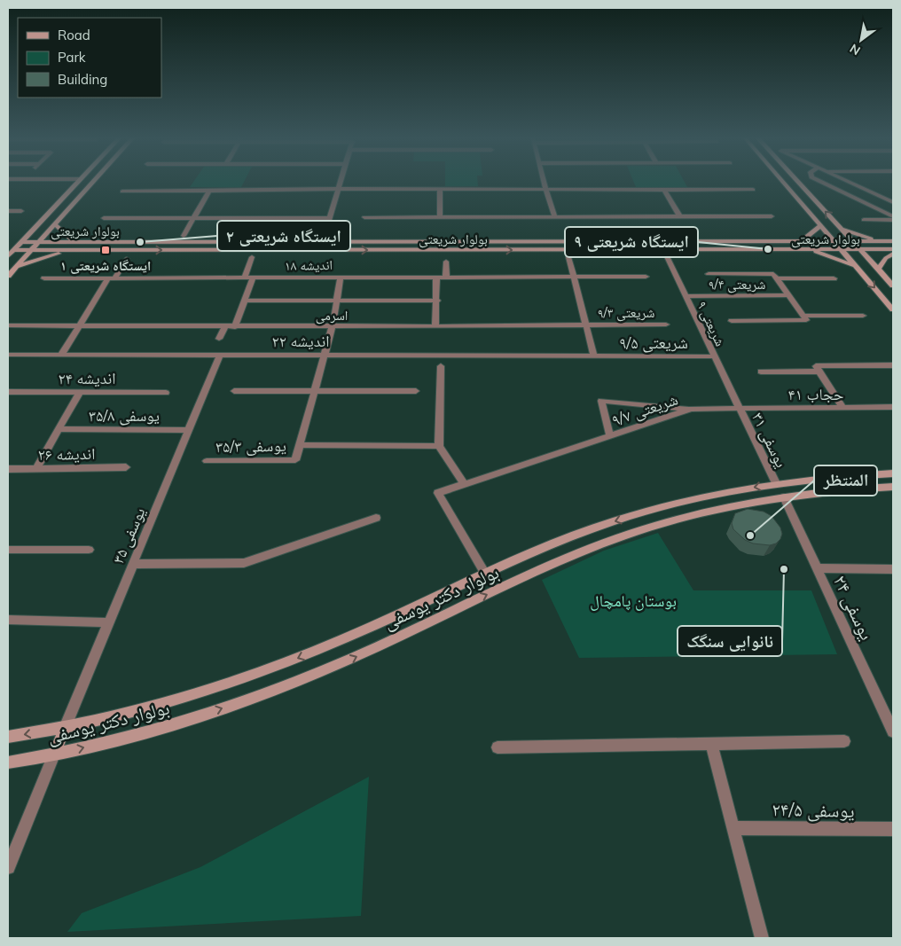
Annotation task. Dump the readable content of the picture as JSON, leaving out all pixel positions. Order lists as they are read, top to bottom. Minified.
{"streets":{"main road":["بولوار شریعتی","بولوار دکتر یوسفی"],"street":["اندیشه ۱۸","شریعتی ۹/۴","شریعتی ۹/۳","اسرمی","شریعتی ۹","اندیشه ۲۲","شریعتی ۹/۵","اندیشه ۲۴","حجاب ۴۱","شریعتی ۹/۷","یوسفی ۳۵/۸","یوسفی ۳۱","یوسفی ۳۵/۳","اندیشه ۲۶","یوسفی ۳۵","یوسفی ۲۴","یوسفی ۲۴/۵"]},"crossings":[["بولوار شریعتی","شریعتی ۹"],["شریعتی ۹/۴","شریعتی ۹"],["شریعتی ۹/۳","اسرمی"],["شریعتی ۹","شریعتی ۹/۵"],["شریعتی ۹","حجاب ۴۱"],["شریعتی ۹","شریعتی ۹/۷"],["شریعتی ۹","یوسفی ۳۱"],["اندیشه ۲۲","شریعتی ۹/۵"],["اندیشه ۲۲","یوسفی ۳۵"],["حجاب ۴۱","شریعتی ۹/۷"],["حجاب ۴۱","یوسفی ۳۱"],["شریعتی ۹/۷","یوسفی ۳۱"],["شریعتی ۹/۷","بولوار دکتر یوسفی"],["یوسفی ۳۵/۸","یوسفی ۳۵"],["یوسفی ۳۱","بولوار دکتر یوسفی"],["یوسفی ۳۵","بولوار دکتر یوسفی"],["بولوار دکتر یوسفی","یوسفی ۲۴"]],"parks":["بوستان پامچال"],"places":{"other":["ایستگاه شریعتی ۲","ایستگاه شریعتی ۹","المنتظر","نانوایی سنگک"],"transit":["ایستگاه شریعتی ۱"]},"legend":["Road","Park","Building"],"north":"bottom left"}
